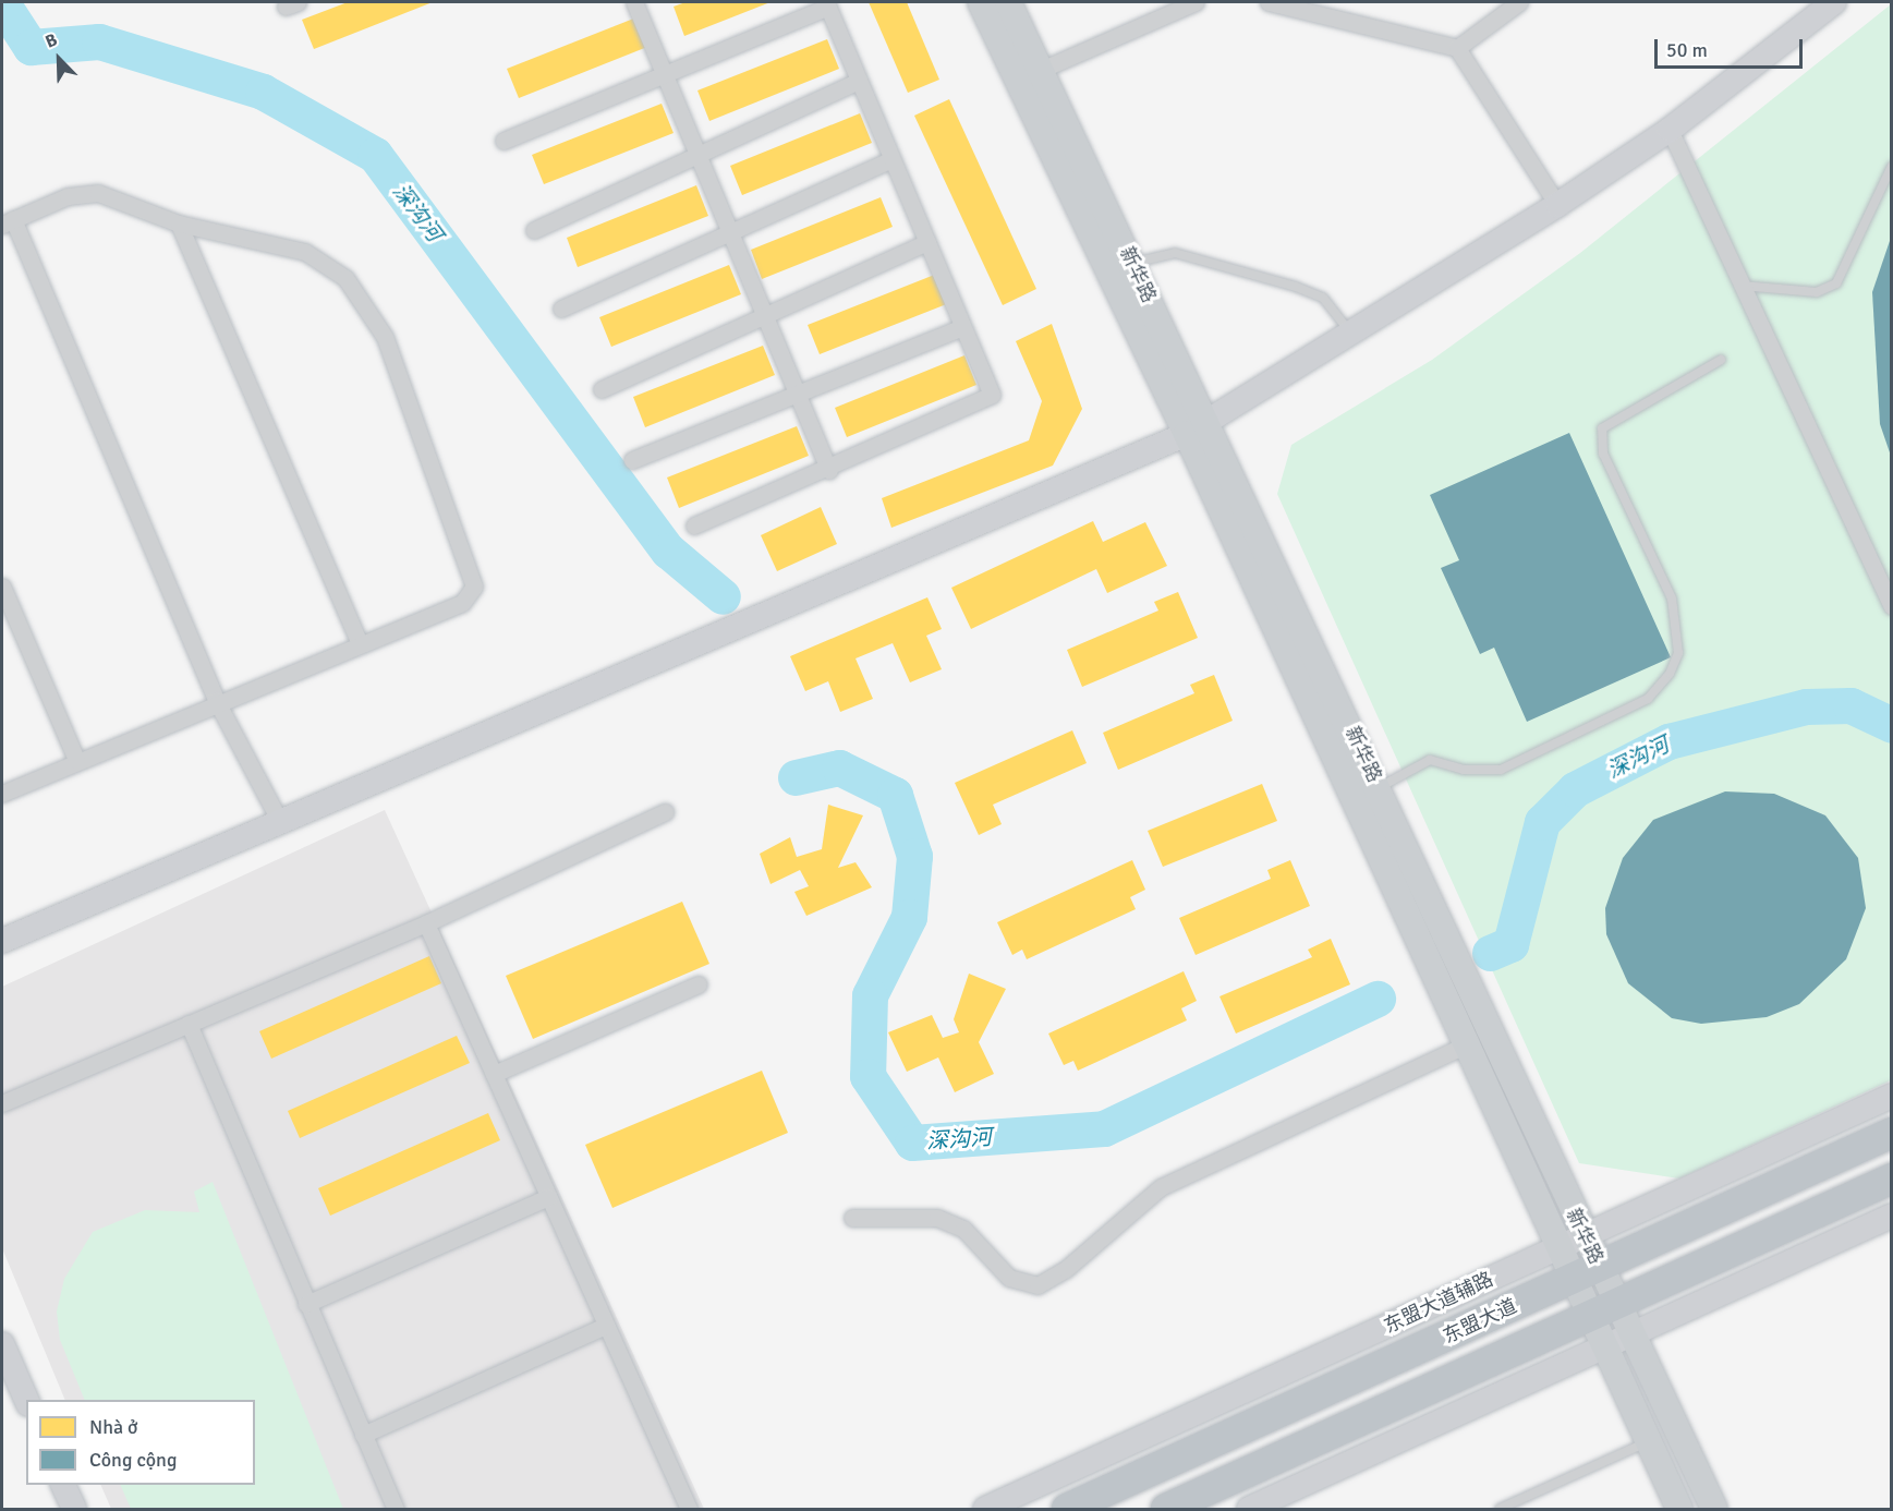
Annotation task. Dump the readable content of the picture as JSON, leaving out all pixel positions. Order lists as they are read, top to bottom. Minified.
{"streets":{"highway":["东盟大道"],"main road":["新华路","东盟大道辅路"]},"crossings":[["新华路","东盟大道辅路"],["新华路","东盟大道"]],"water":["深沟河"],"legend":["Nhà ở","Công cộng"],"scale_bar":"50 m","north":"top left"}
